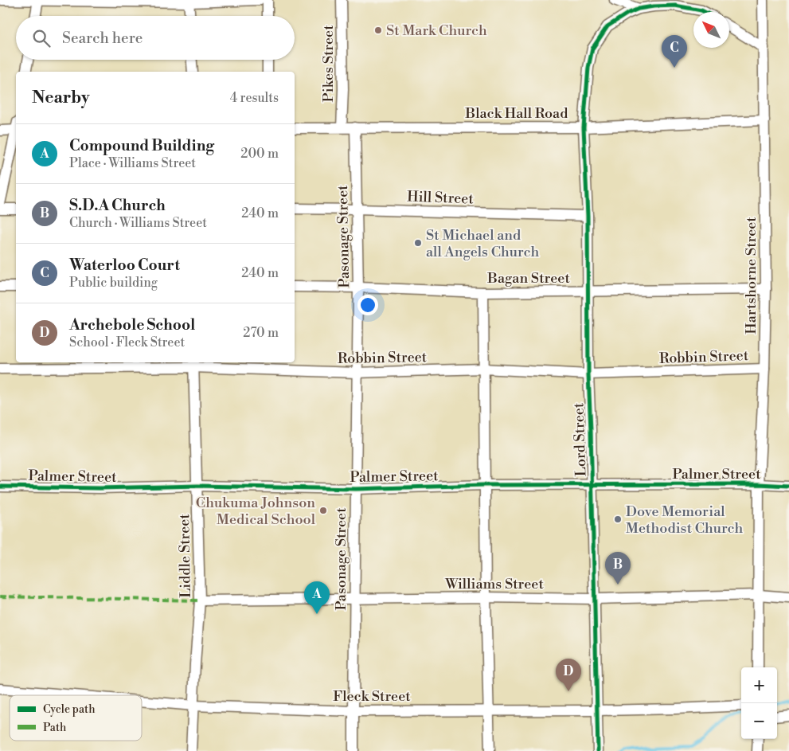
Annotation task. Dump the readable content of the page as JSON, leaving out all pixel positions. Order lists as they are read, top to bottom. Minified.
{"streets":{"street":["Pikes Street","Black Hall Road","Hill Street","Pasonage Street","Hartshorne Street","Bagan Street","Robbin Street","Lord Street","Palmer Street","Liddle Street","Williams Street","Fleck Street"]},"crossings":[["Pikes Street","Black Hall Road"],["Black Hall Road","Pasonage Street"],["Black Hall Road","Hartshorne Street"],["Black Hall Road","Lord Street"],["Hill Street","Pasonage Street"],["Hill Street","Lord Street"],["Pasonage Street","Bagan Street"],["Pasonage Street","Robbin Street"],["Pasonage Street","Palmer Street"],["Pasonage Street","Williams Street"],["Pasonage Street","Fleck Street"],["Hartshorne Street","Bagan Street"],["Hartshorne Street","Robbin Street"],["Hartshorne Street","Palmer Street"],["Hartshorne Street","Williams Street"],["Bagan Street","Lord Street"],["Robbin Street","Lord Street"],["Robbin Street","Liddle Street"],["Lord Street","Palmer Street"],["Lord Street","Williams Street"],["Lord Street","Fleck Street"],["Palmer Street","Liddle Street"],["Liddle Street","Williams Street"],["Liddle Street","Fleck Street"]],"places":["St Mark Church","St Michael and all Angels Church","Chukuma Johnson Medical School","Dove Memorial Methodist Church"],"legend":["Cycle path","Path"],"north":"top left","page":{"search":"Search here","pins":["C","B","A","D"],"heading":["Nearby","4 results"],"list":[{"mark":"A","name":"Compound Building","note":"Place · Williams Street","value":"200 m"},{"mark":"B","name":"S.D.A Church","note":"Church · Williams Street","value":"240 m"},{"mark":"C","name":"Waterloo Court","note":"Public building","value":"240 m"},{"mark":"D","name":"Archebole School","note":"School · Fleck Street","value":"270 m"}],"map_buttons":["+","−"]}}
